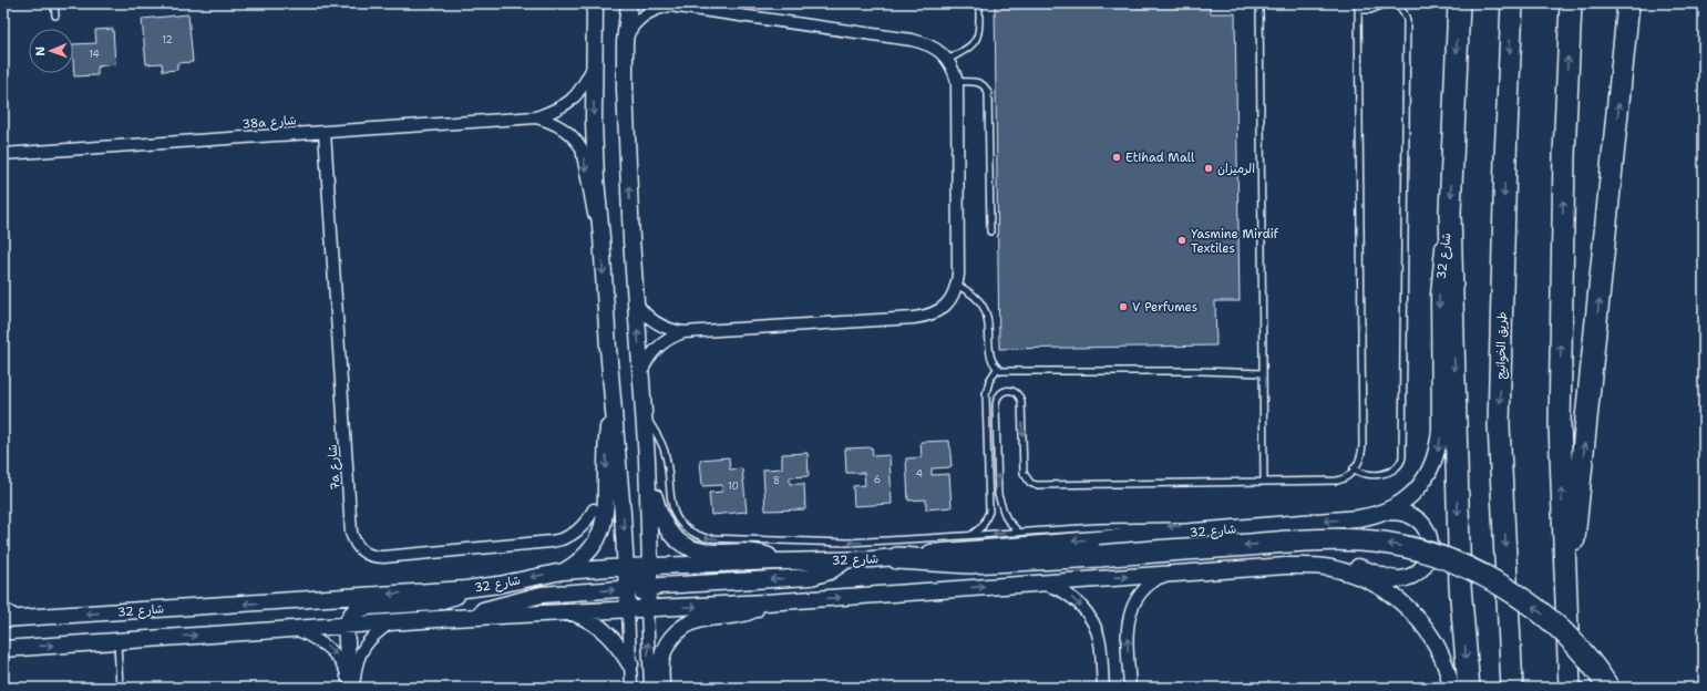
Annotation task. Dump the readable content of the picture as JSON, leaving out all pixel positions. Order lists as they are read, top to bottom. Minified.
{"streets":{"highway":["طريق الخوانيج"],"street":["38a شارع","شارع 32","7a شارع"]},"crossings":[["38a شارع","7a شارع"]],"places":["Etihad Mall","الرميزان","Yasmine Mirdif Textiles","V Perfumes"],"house_numbers":["12","14","4","6","8","10"],"north":"left"}
